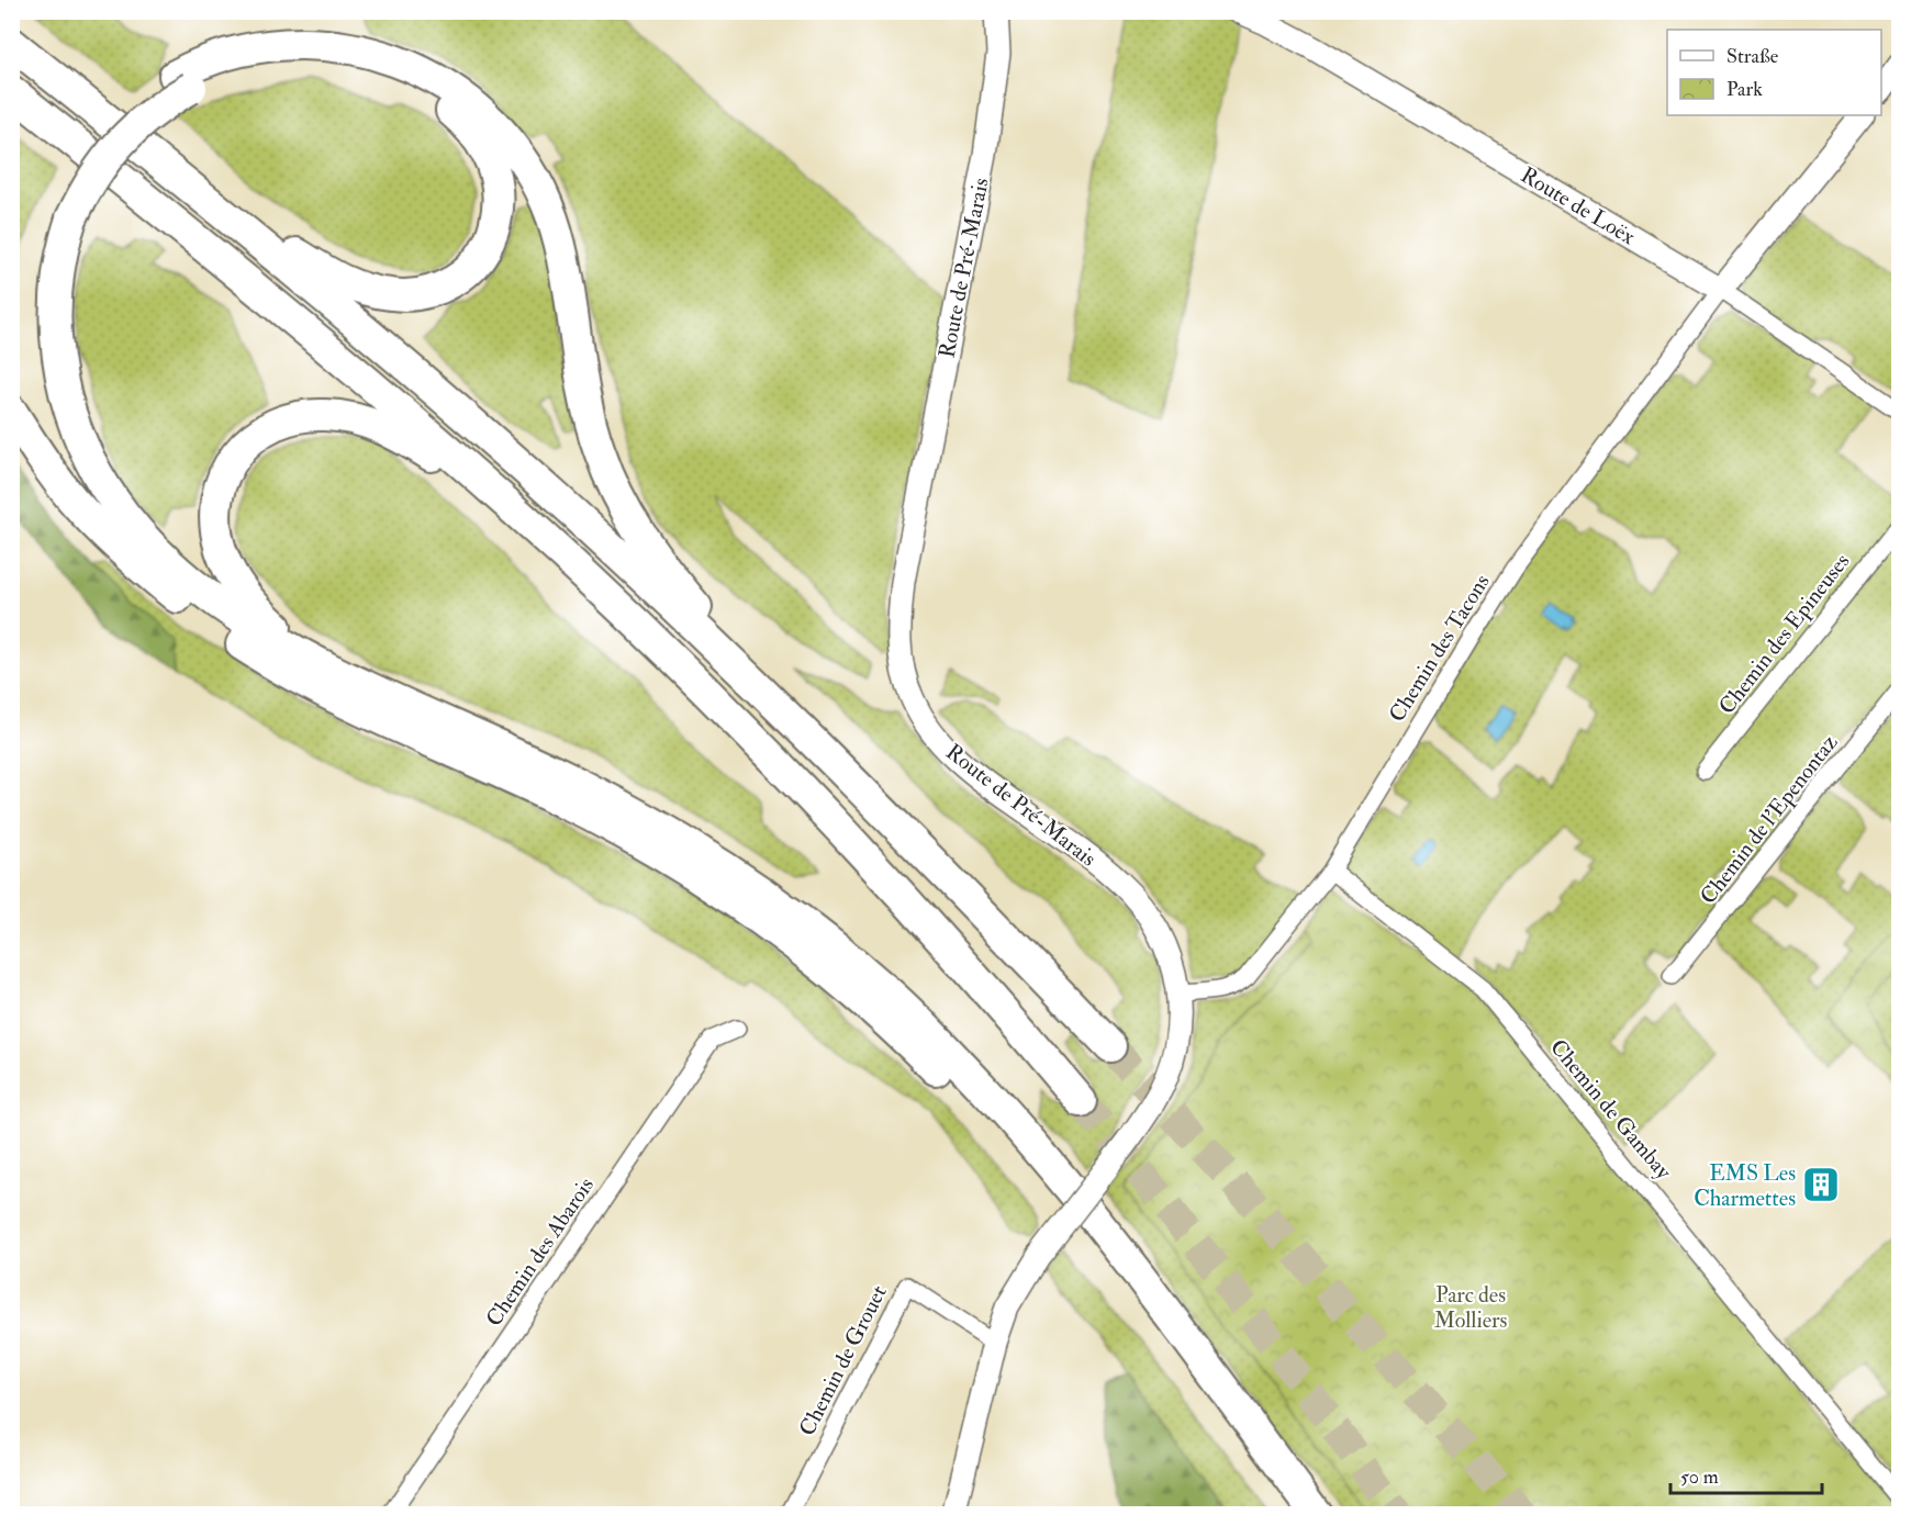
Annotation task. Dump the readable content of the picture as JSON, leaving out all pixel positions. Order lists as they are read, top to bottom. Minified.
{"streets":{"street":["Route de Loëx","Route de Pré-Marais","Chemin des Epineuses","Chemin des Tacons","Chemin de l'Epenontaz","Chemin de Gambay","Chemin des Abarois","Chemin de Grouet"]},"crossings":[["Route de Loëx","Chemin des Tacons"],["Route de Pré-Marais","Chemin des Tacons"],["Route de Pré-Marais","Chemin de Grouet"],["Chemin des Tacons","Chemin de Gambay"]],"parks":["Parc des Molliers"],"places":{"building":["EMS Les Charmettes"]},"legend":["Straße","Park"],"scale_bar":"50 m"}
